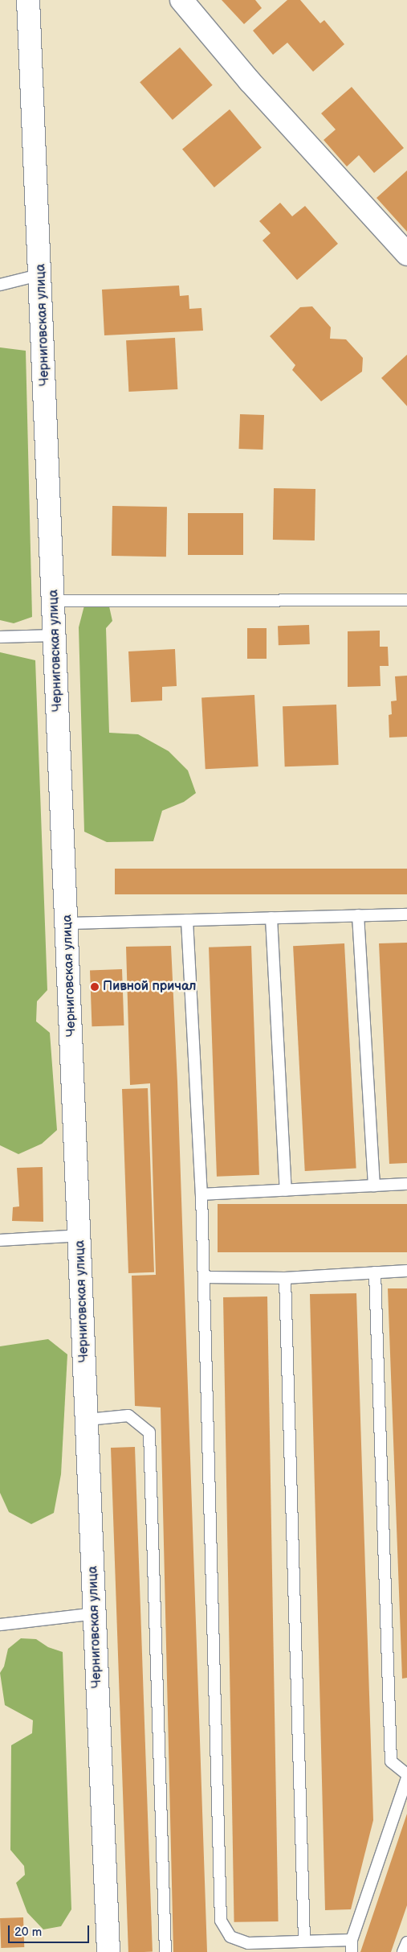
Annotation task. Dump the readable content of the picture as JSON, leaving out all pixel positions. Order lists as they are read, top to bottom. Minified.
{"streets":{"street":["Черниговская улица"]},"places":["Пивной причал"],"scale_bar":"20 m"}
